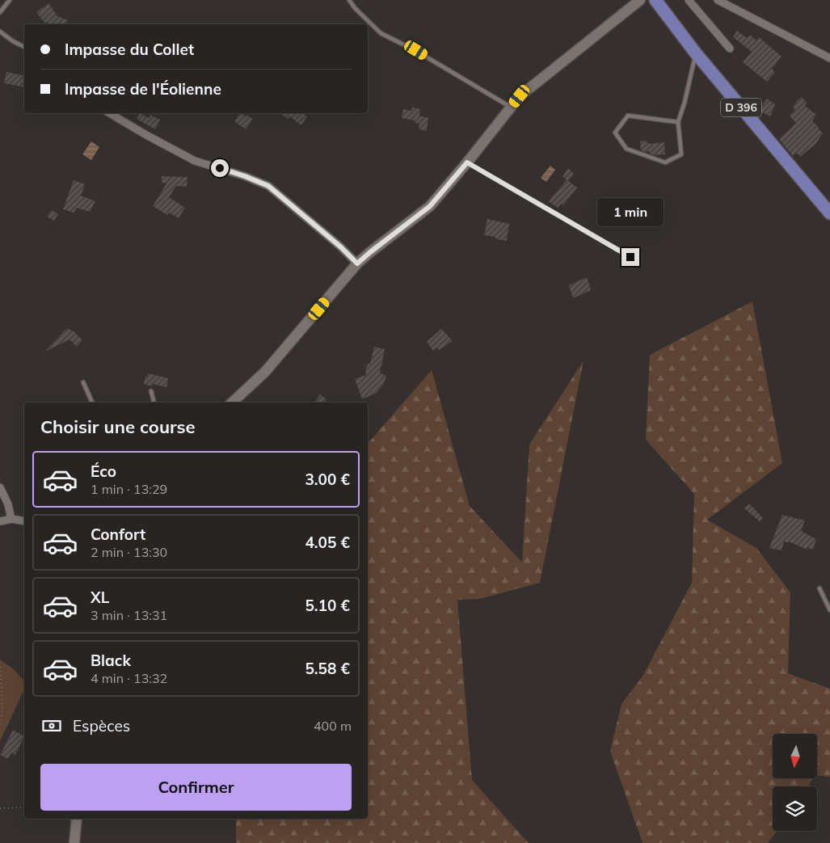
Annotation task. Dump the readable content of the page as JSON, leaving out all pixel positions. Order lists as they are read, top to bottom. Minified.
{"streets":{"main road":["D 396"]},"north":"bottom","page":{"banner":["Impasse du Collet","Impasse de l'Éolienne"],"bubble":"1 min","heading":"Choisir une course","list":[{"name":"Éco","note":"1 min · 13:29","value":"3.00 €"},{"name":"Confort","note":"2 min · 13:30","value":"4.05 €"},{"name":"XL","note":"3 min · 13:31","value":"5.10 €"},{"name":"Black","note":"4 min · 13:32","value":"5.58 €"}],"pay":["Espèces","400 m"],"buttons":"Confirmer"}}
